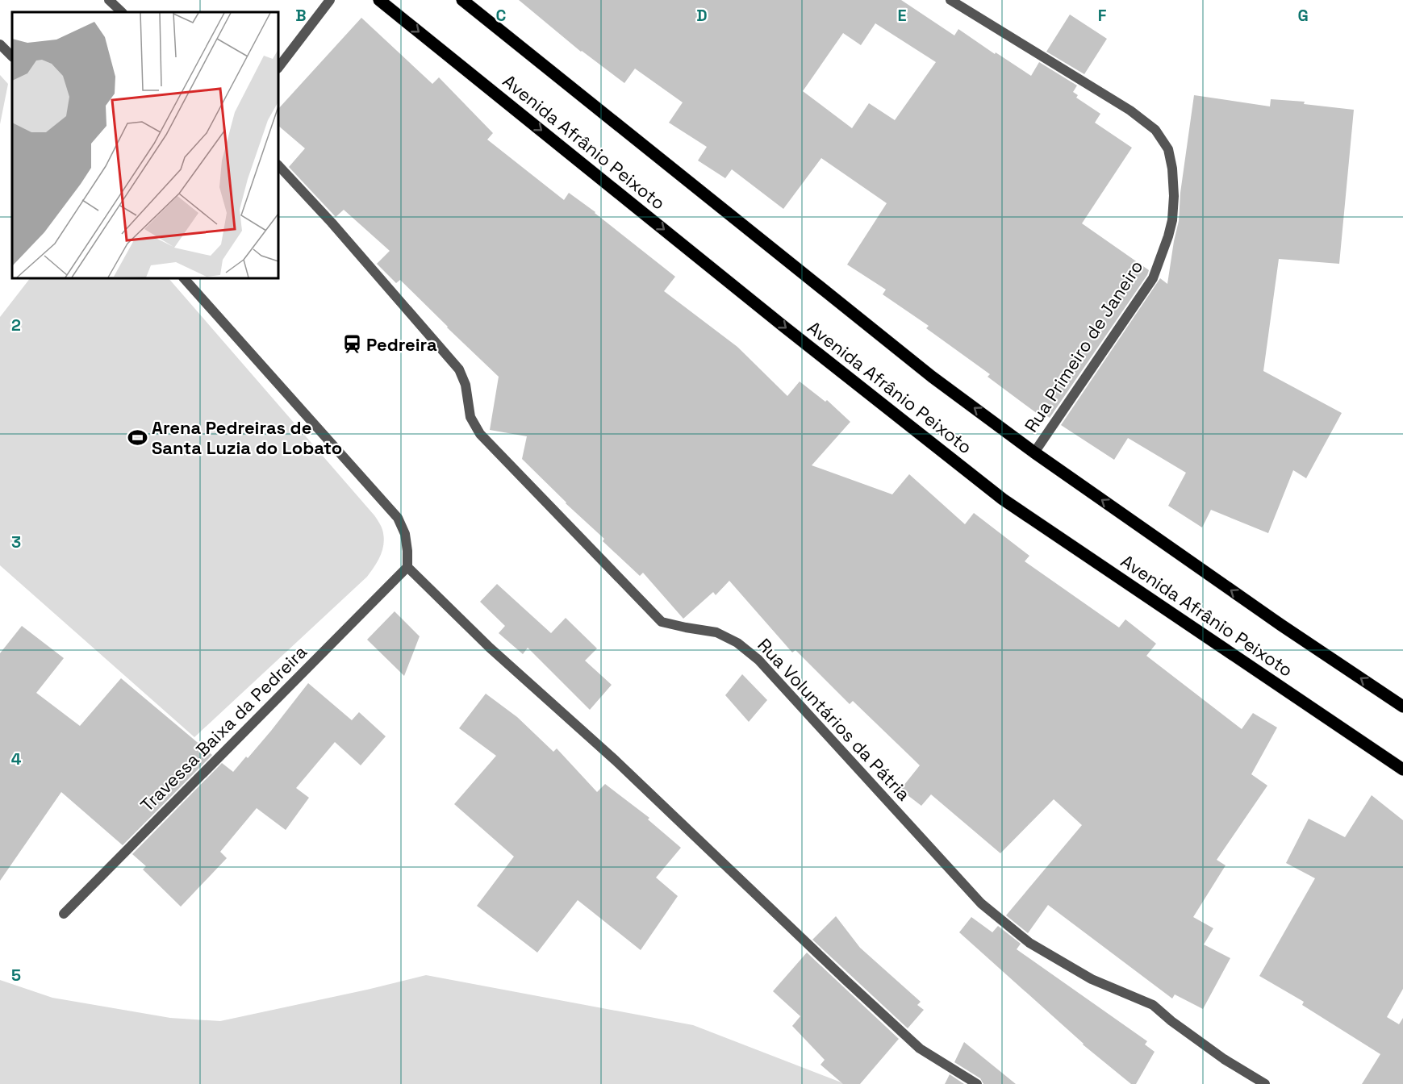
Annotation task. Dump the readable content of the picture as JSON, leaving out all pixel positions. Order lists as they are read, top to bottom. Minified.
{"streets":{"main road":["Avenida Afrânio Peixoto"],"street":["Rua Primeiro de Janeiro","Rua Voluntários da Pátria","Travessa Baixa da Pedreira"]},"crossings":[["Avenida Afrânio Peixoto","Rua Primeiro de Janeiro"]],"places":{"station":["Pedreira"],"sports":["Arena Pedreiras de Santa Luzia do Lobato"]},"grid":{"columns":["B","C","D","E","F","G"],"rows":["2","3","4","5"]}}
